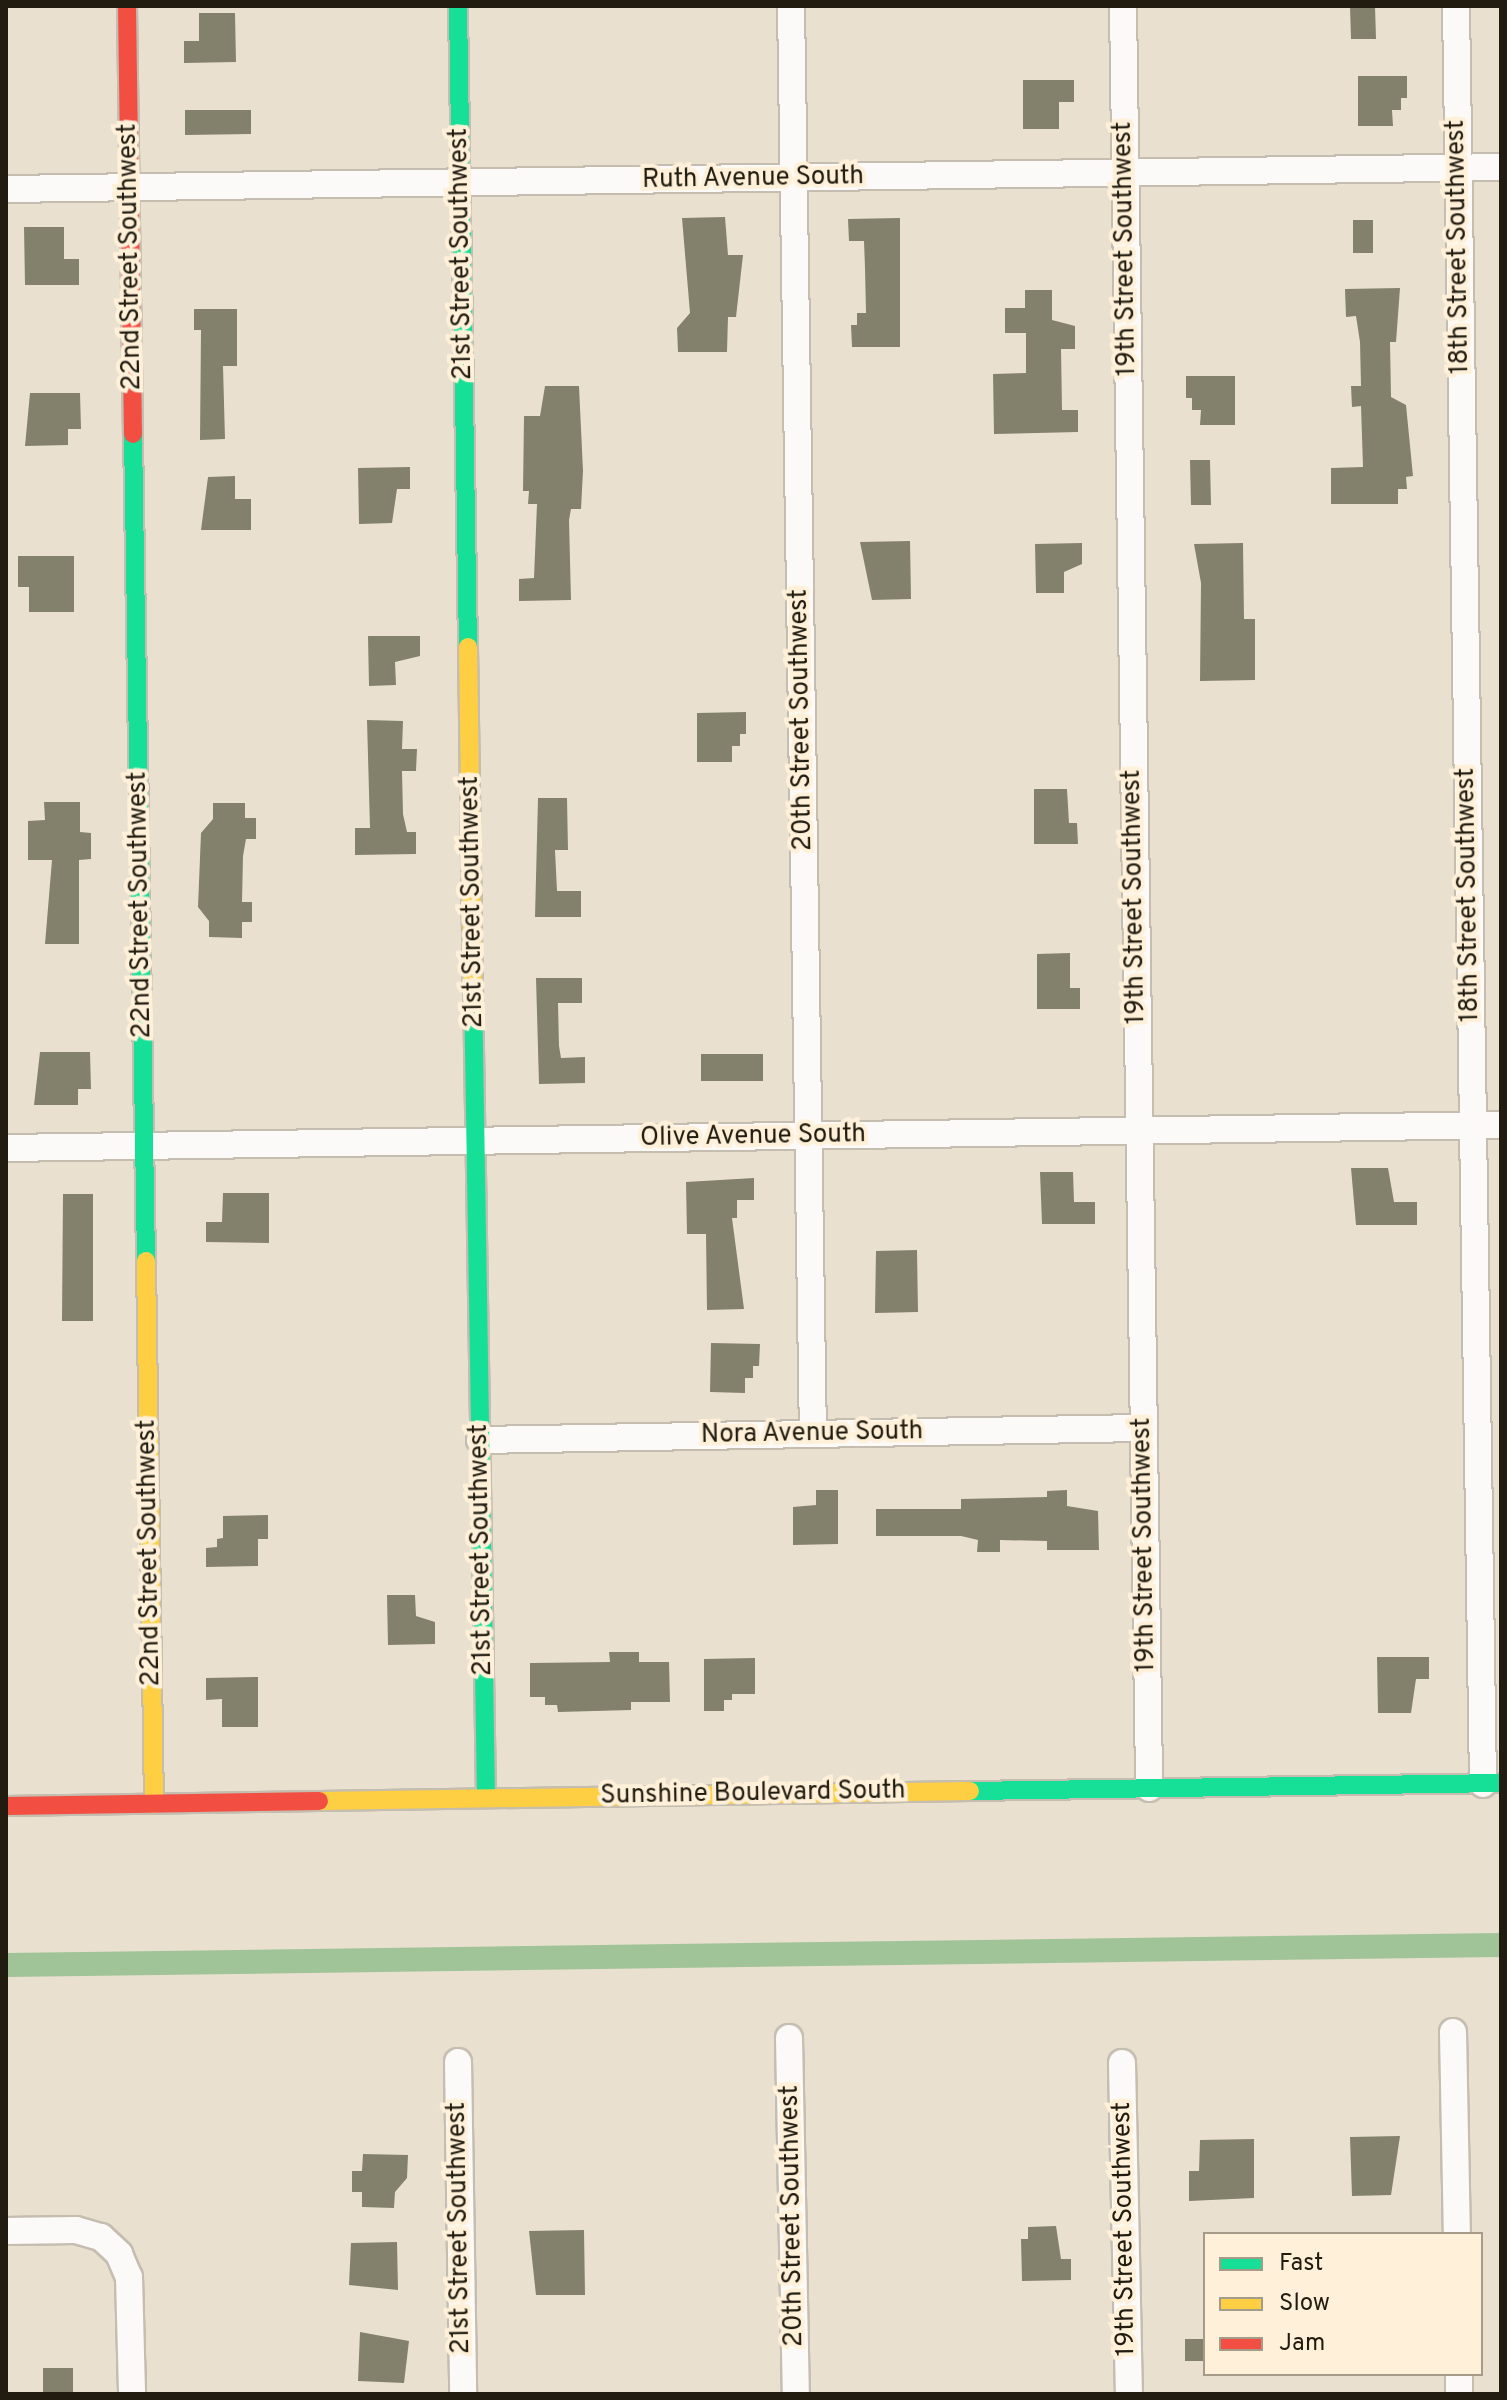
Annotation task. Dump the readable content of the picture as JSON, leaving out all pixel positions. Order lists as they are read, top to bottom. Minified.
{"streets":{"street":["Ruth Avenue South","18th Street Southwest","19th Street Southwest","21st Street Southwest","22nd Street Southwest","20th Street Southwest","Olive Avenue South","Nora Avenue South","Sunshine Boulevard South"]},"crossings":[["Ruth Avenue South","18th Street Southwest"],["Ruth Avenue South","19th Street Southwest"],["Ruth Avenue South","21st Street Southwest"],["Ruth Avenue South","22nd Street Southwest"],["Ruth Avenue South","20th Street Southwest"],["18th Street Southwest","Olive Avenue South"],["18th Street Southwest","Sunshine Boulevard South"],["19th Street Southwest","Olive Avenue South"],["19th Street Southwest","Nora Avenue South"],["19th Street Southwest","Sunshine Boulevard South"],["21st Street Southwest","Olive Avenue South"],["21st Street Southwest","Nora Avenue South"],["21st Street Southwest","Sunshine Boulevard South"],["22nd Street Southwest","Olive Avenue South"],["22nd Street Southwest","Sunshine Boulevard South"],["20th Street Southwest","Olive Avenue South"],["20th Street Southwest","Nora Avenue South"]],"legend":["Fast","Slow","Jam"]}
